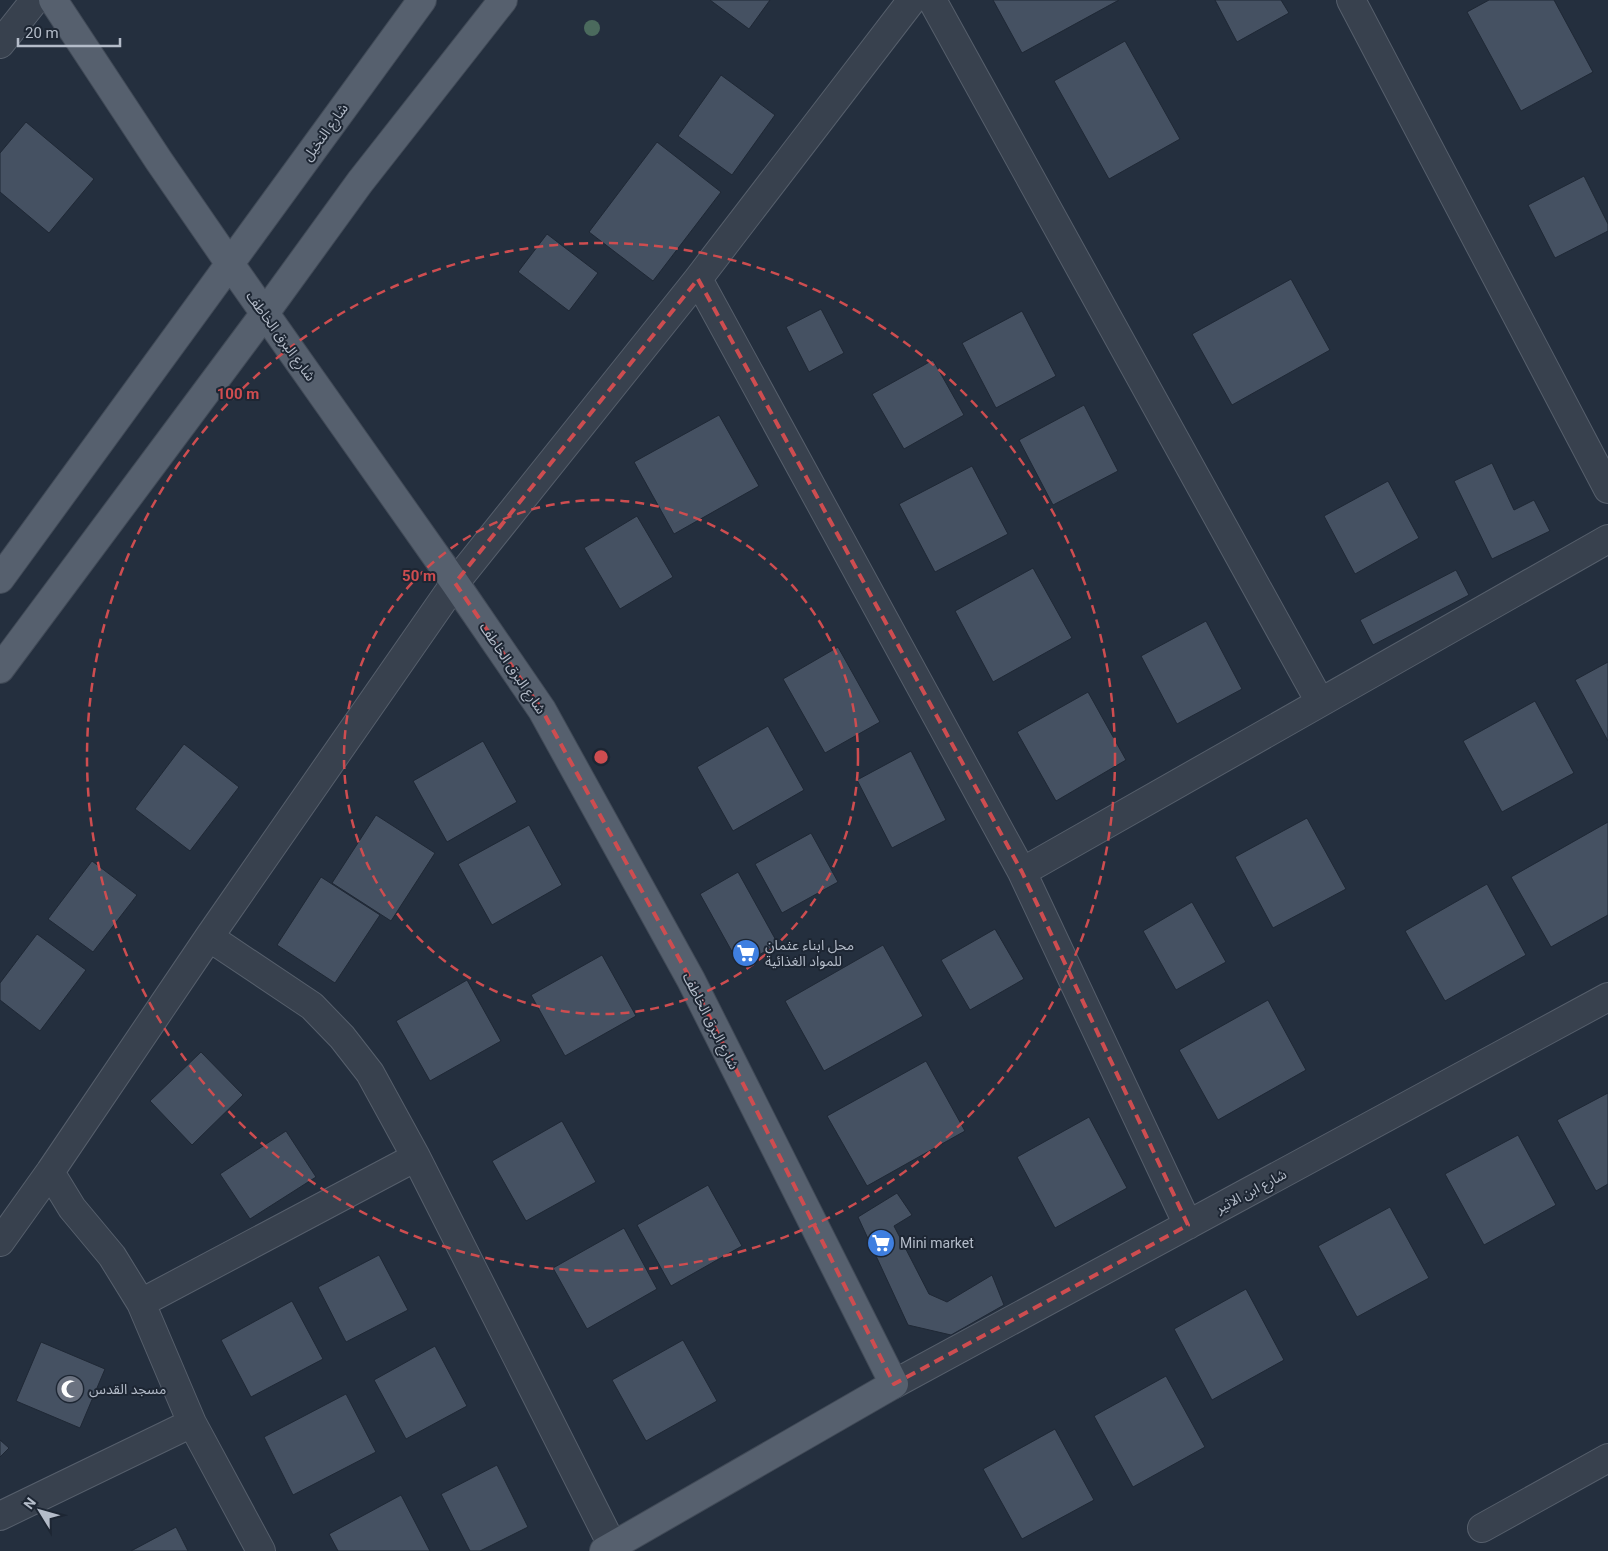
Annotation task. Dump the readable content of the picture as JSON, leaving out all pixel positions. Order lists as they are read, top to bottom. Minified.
{"streets":{"main road":["شارع النخيل","شارع البرق الخاطف"],"street":["شارع ابن الاثير"]},"crossings":[["شارع النخيل","شارع البرق الخاطف"],["شارع البرق الخاطف","شارع ابن الاثير"]],"places":{"supermarket":["محل ابناء عثمان للمواد الغذائية","Mini market"],"mosque":["مسجد القدس"]},"scale_bar":"20 m","north":"top left","rings":["100 m","50 m"]}
